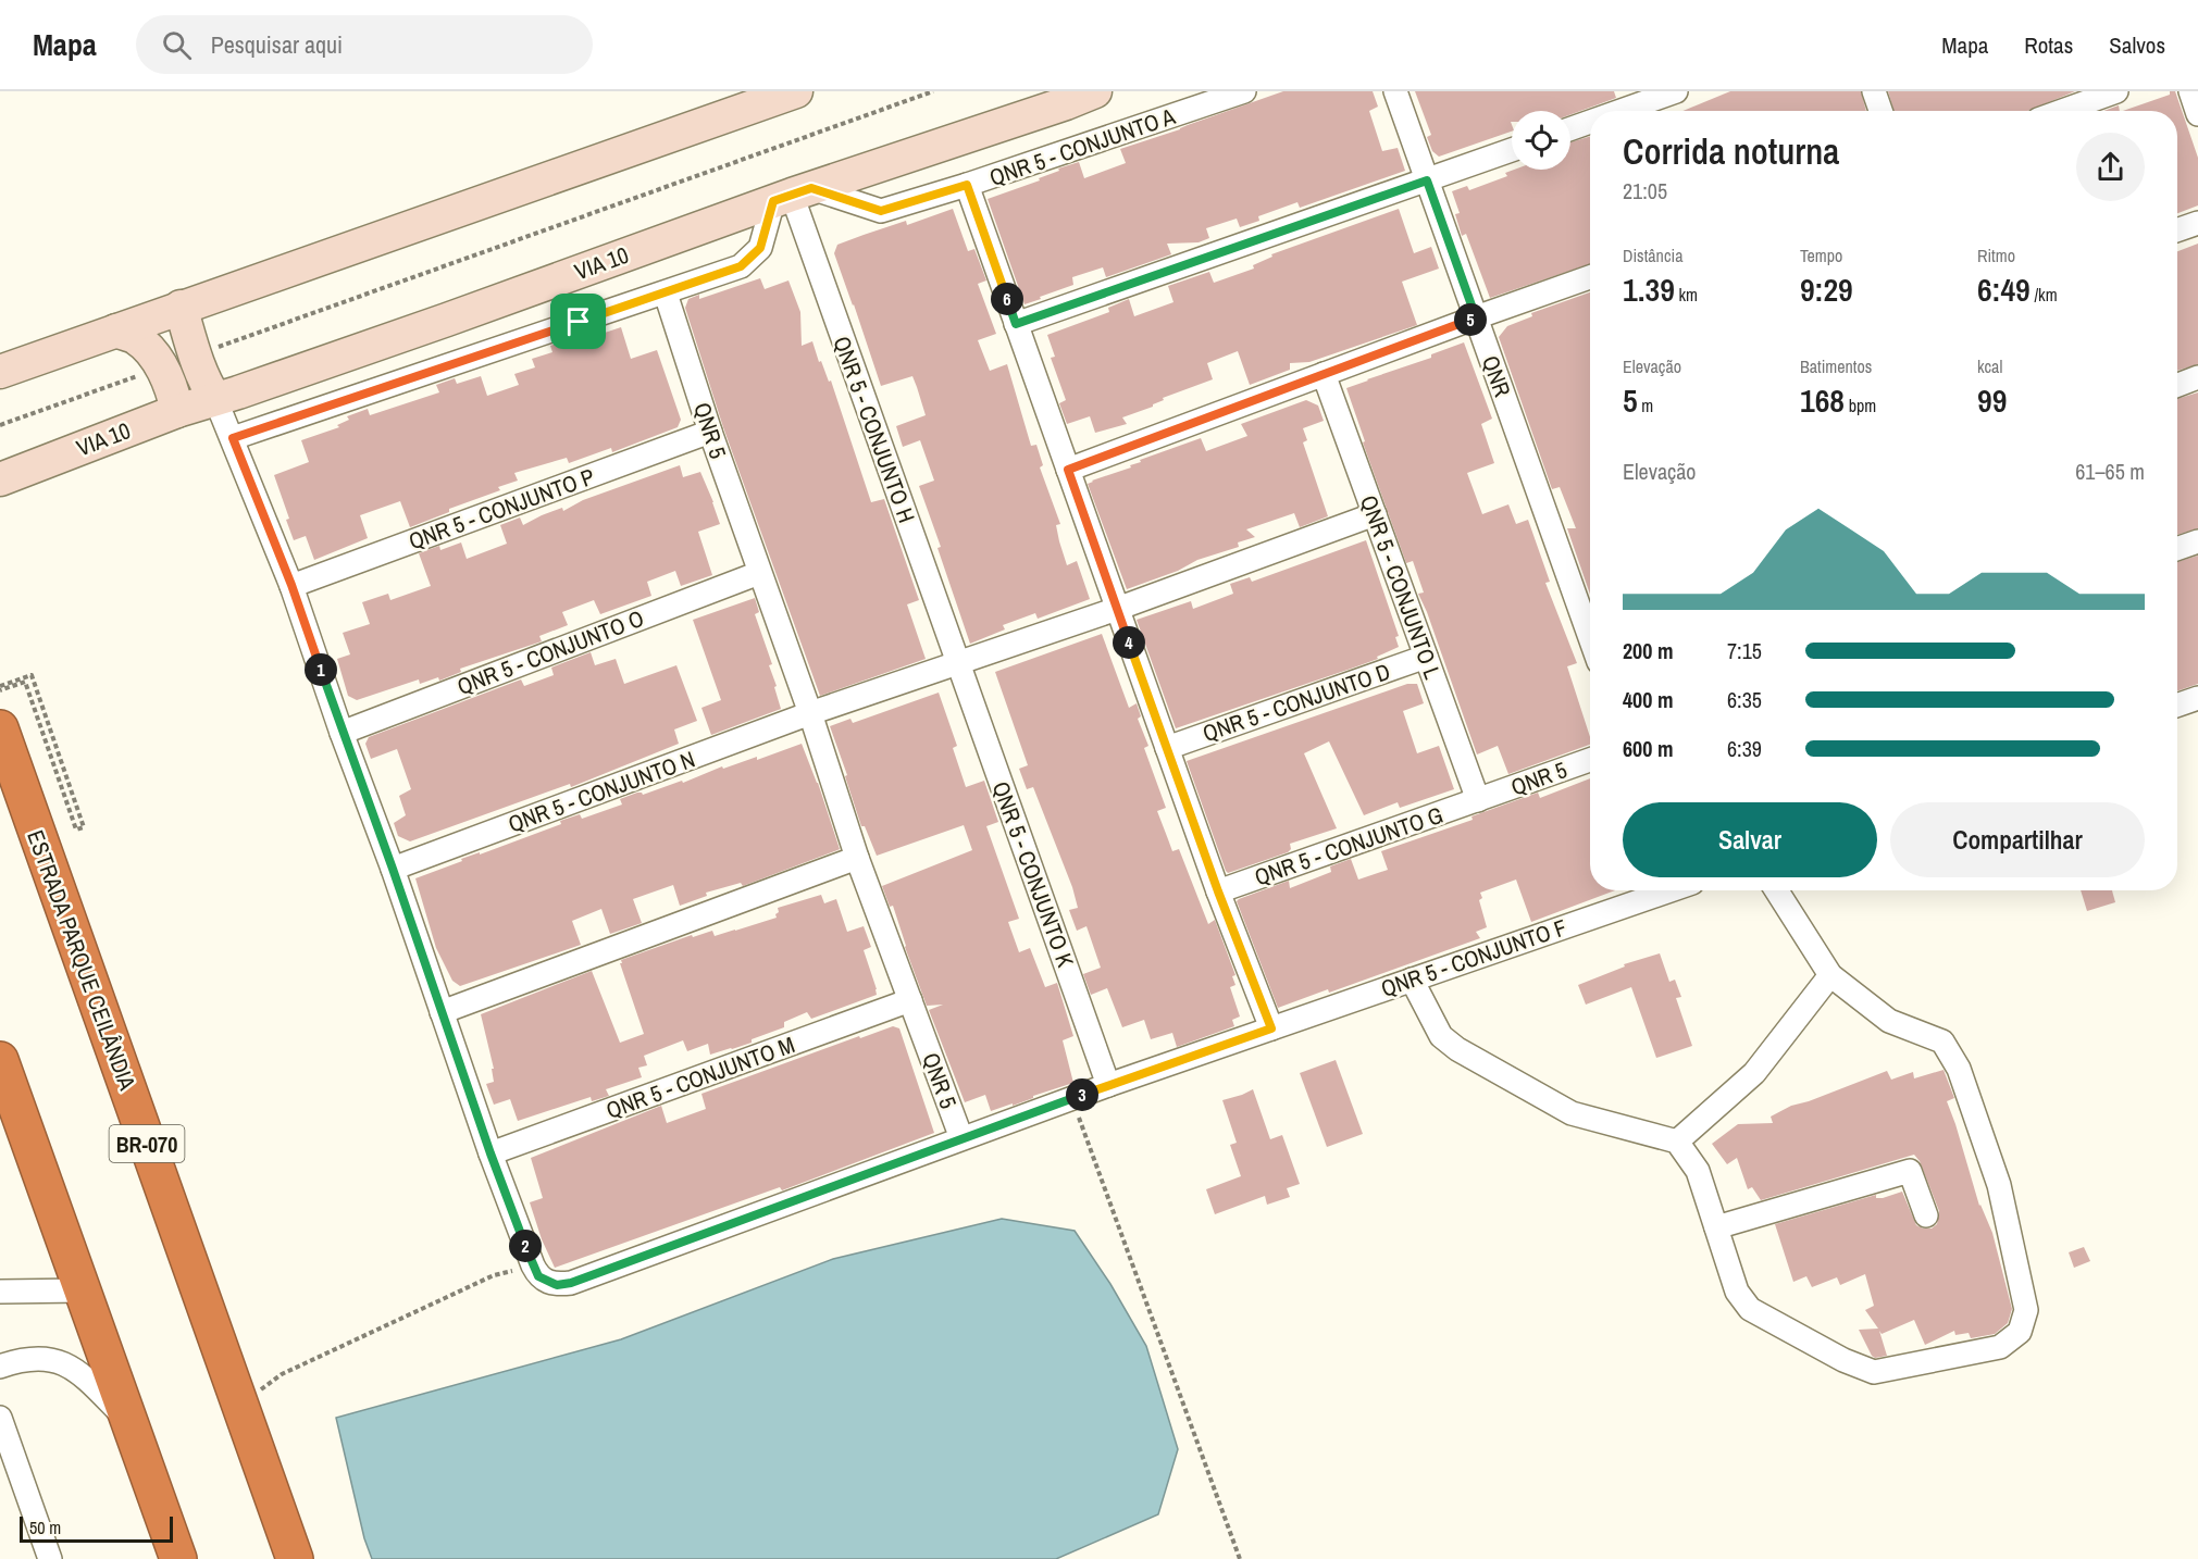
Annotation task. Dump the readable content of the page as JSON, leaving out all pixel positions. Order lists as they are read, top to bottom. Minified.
{"streets":{"highway":["ESTRADA PARQUE CEILÂNDIA","BR-070"],"main road":["VIA 10"],"street":["QNR 5 - CONJUNTO A","QNR","QNR 5 - CONJUNTO H","QNR 5","QNR 5 - CONJUNTO P","QNR 5 - CONJUNTO L","QNR 5 - CONJUNTO O","QNR 5 - CONJUNTO D","QNR 5 - CONJUNTO N","QNR 5 - CONJUNTO G","QNR 5 - CONJUNTO K","QNR 5 - CONJUNTO F","QNR 5 - CONJUNTO M"]},"crossings":[["QNR 5 - CONJUNTO A","VIA 10"],["QNR 5 - CONJUNTO A","QNR 5 - CONJUNTO H"],["VIA 10","QNR 5 - CONJUNTO H"],["QNR 5 - CONJUNTO H","QNR 5 - CONJUNTO K"],["QNR 5","QNR 5 - CONJUNTO P"],["QNR 5","QNR 5 - CONJUNTO L"],["QNR 5","QNR 5 - CONJUNTO O"],["QNR 5","QNR 5 - CONJUNTO N"],["QNR 5","QNR 5 - CONJUNTO G"],["QNR 5","QNR 5 - CONJUNTO K"],["QNR 5","QNR 5 - CONJUNTO F"],["QNR 5","QNR 5 - CONJUNTO M"],["QNR 5 - CONJUNTO L","QNR 5 - CONJUNTO D"],["QNR 5 - CONJUNTO L","QNR 5 - CONJUNTO G"]],"scale_bar":"50 m","page":{"header":"Mapa","search":"Pesquisar aqui","nav":["Mapa","Rotas","Salvos"],"heading":["Corrida noturna","21:05"],"stats":[["Distância","1.39 km"],["Tempo","9:29"],["Ritmo","6:49 /km"],["Elevação","5 m"],["Batimentos","168 bpm"],["kcal","99"]],"pins":["6","5","4","1","3","2"],"chart":["Elevação","61–65 m"],"list":[{"name":"200 m","note":"7:15"},{"name":"400 m","note":"6:35"},{"name":"600 m","note":"6:39"}],"buttons":["Salvar","Compartilhar"],"scale":"50 m"}}
